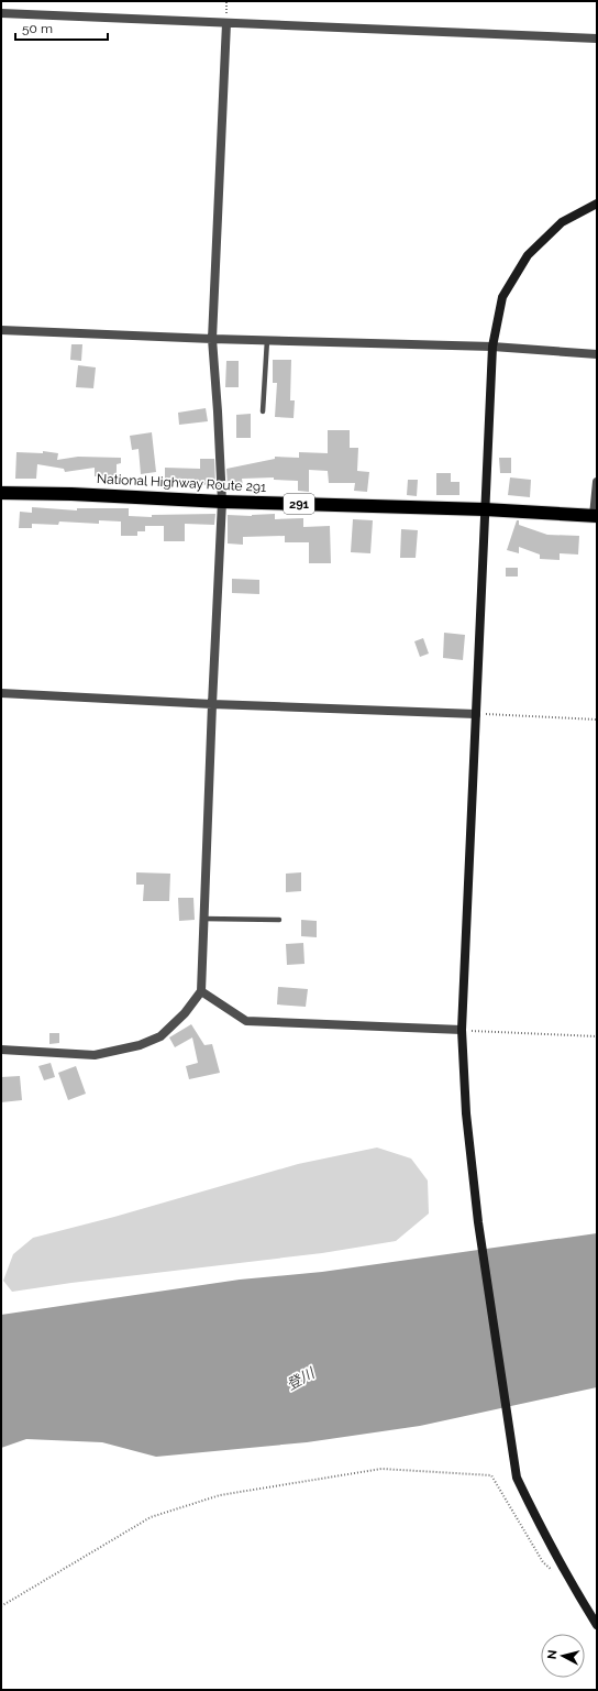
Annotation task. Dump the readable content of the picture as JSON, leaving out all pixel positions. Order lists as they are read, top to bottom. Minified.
{"streets":{"highway":["National Highway Route 291","291"]},"water":["登川"],"scale_bar":"50 m","north":"left"}
